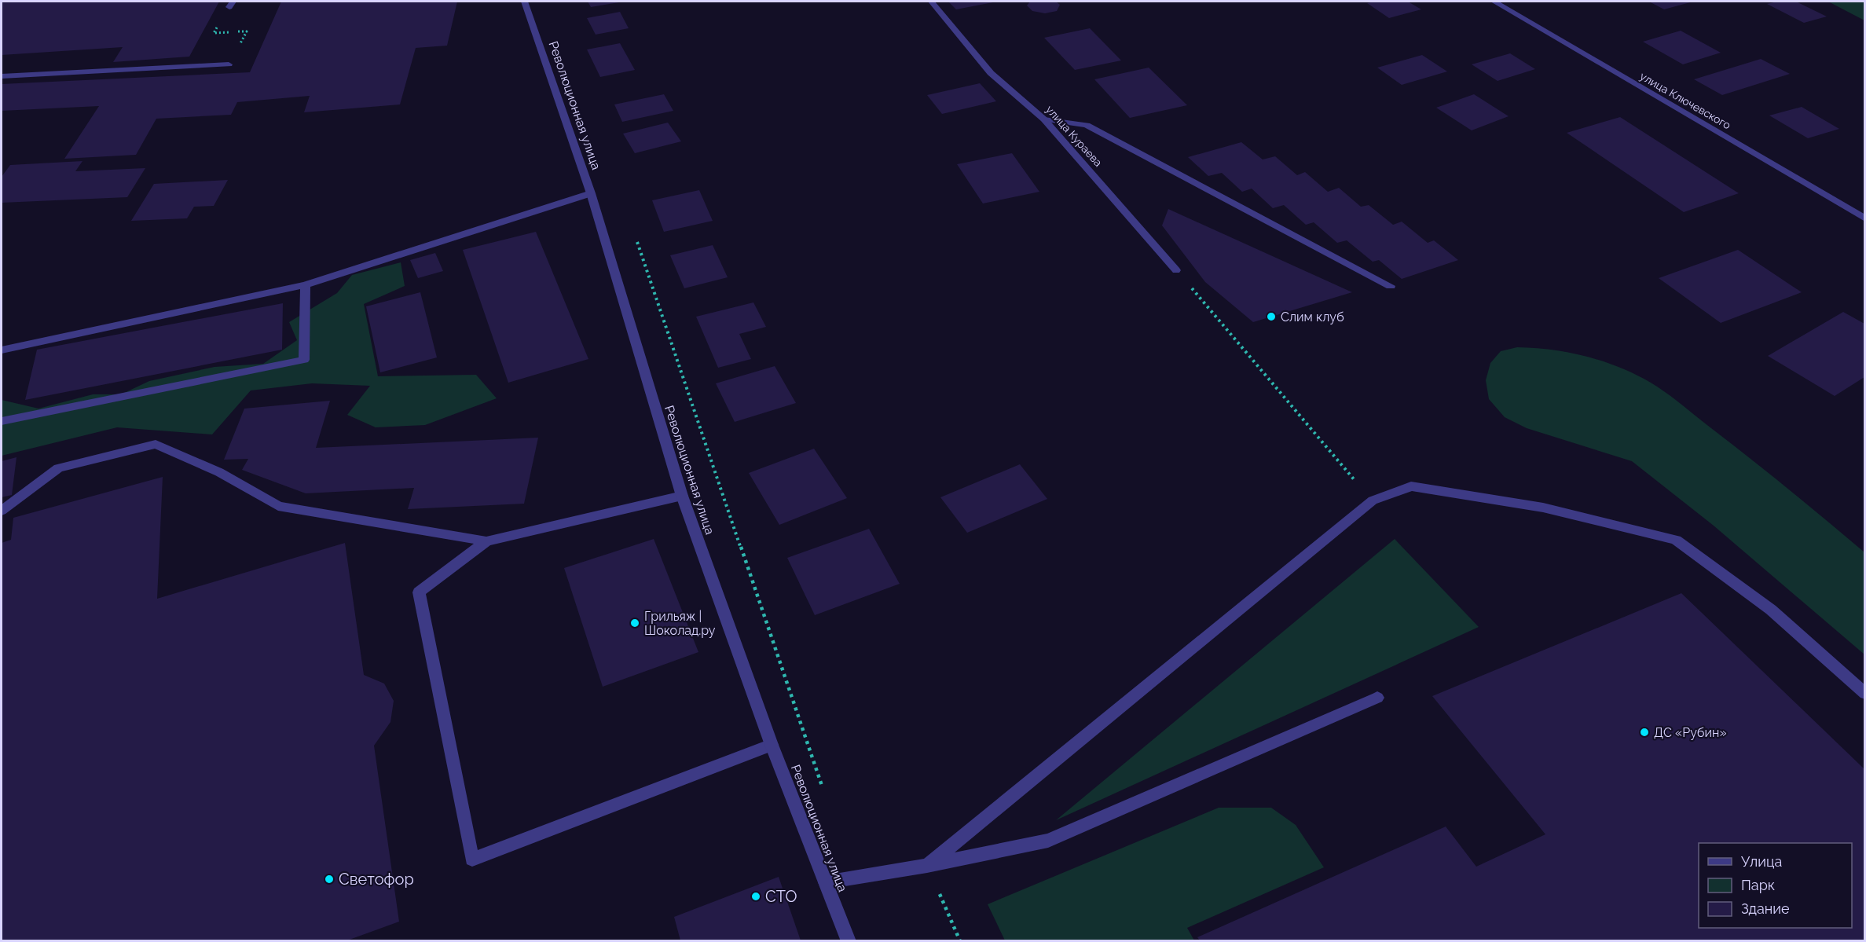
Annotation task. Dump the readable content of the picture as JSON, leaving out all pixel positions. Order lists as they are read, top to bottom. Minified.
{"streets":{"street":["улица Ключевского","Революционная улица","улица Кураева"]},"places":["Слим клуб","Грильяж | Шоколад.ру","ДС «Рубин»","Светофор","СТО"],"legend":["Улица","Парк","Здание"]}
